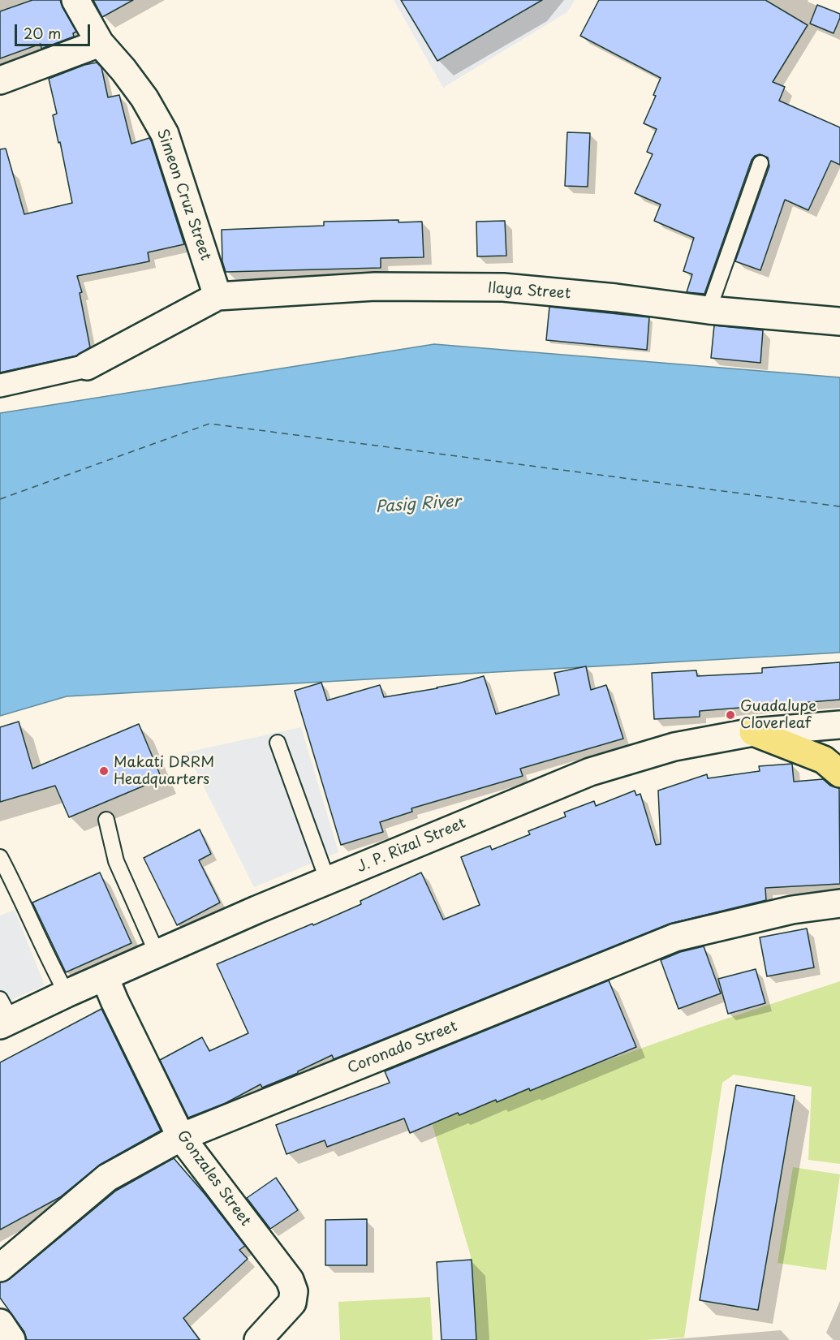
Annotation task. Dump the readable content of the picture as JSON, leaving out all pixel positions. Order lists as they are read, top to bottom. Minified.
{"streets":{"street":["Simeon Cruz Street","Ilaya Street","J. P. Rizal Street","Coronado Street","Gonzales Street"]},"crossings":[["Simeon Cruz Street","Ilaya Street"],["J. P. Rizal Street","Gonzales Street"],["Coronado Street","Gonzales Street"]],"water":["Pasig River"],"places":["Guadalupe Cloverleaf","Makati DRRM Headquarters"],"scale_bar":"20 m"}
